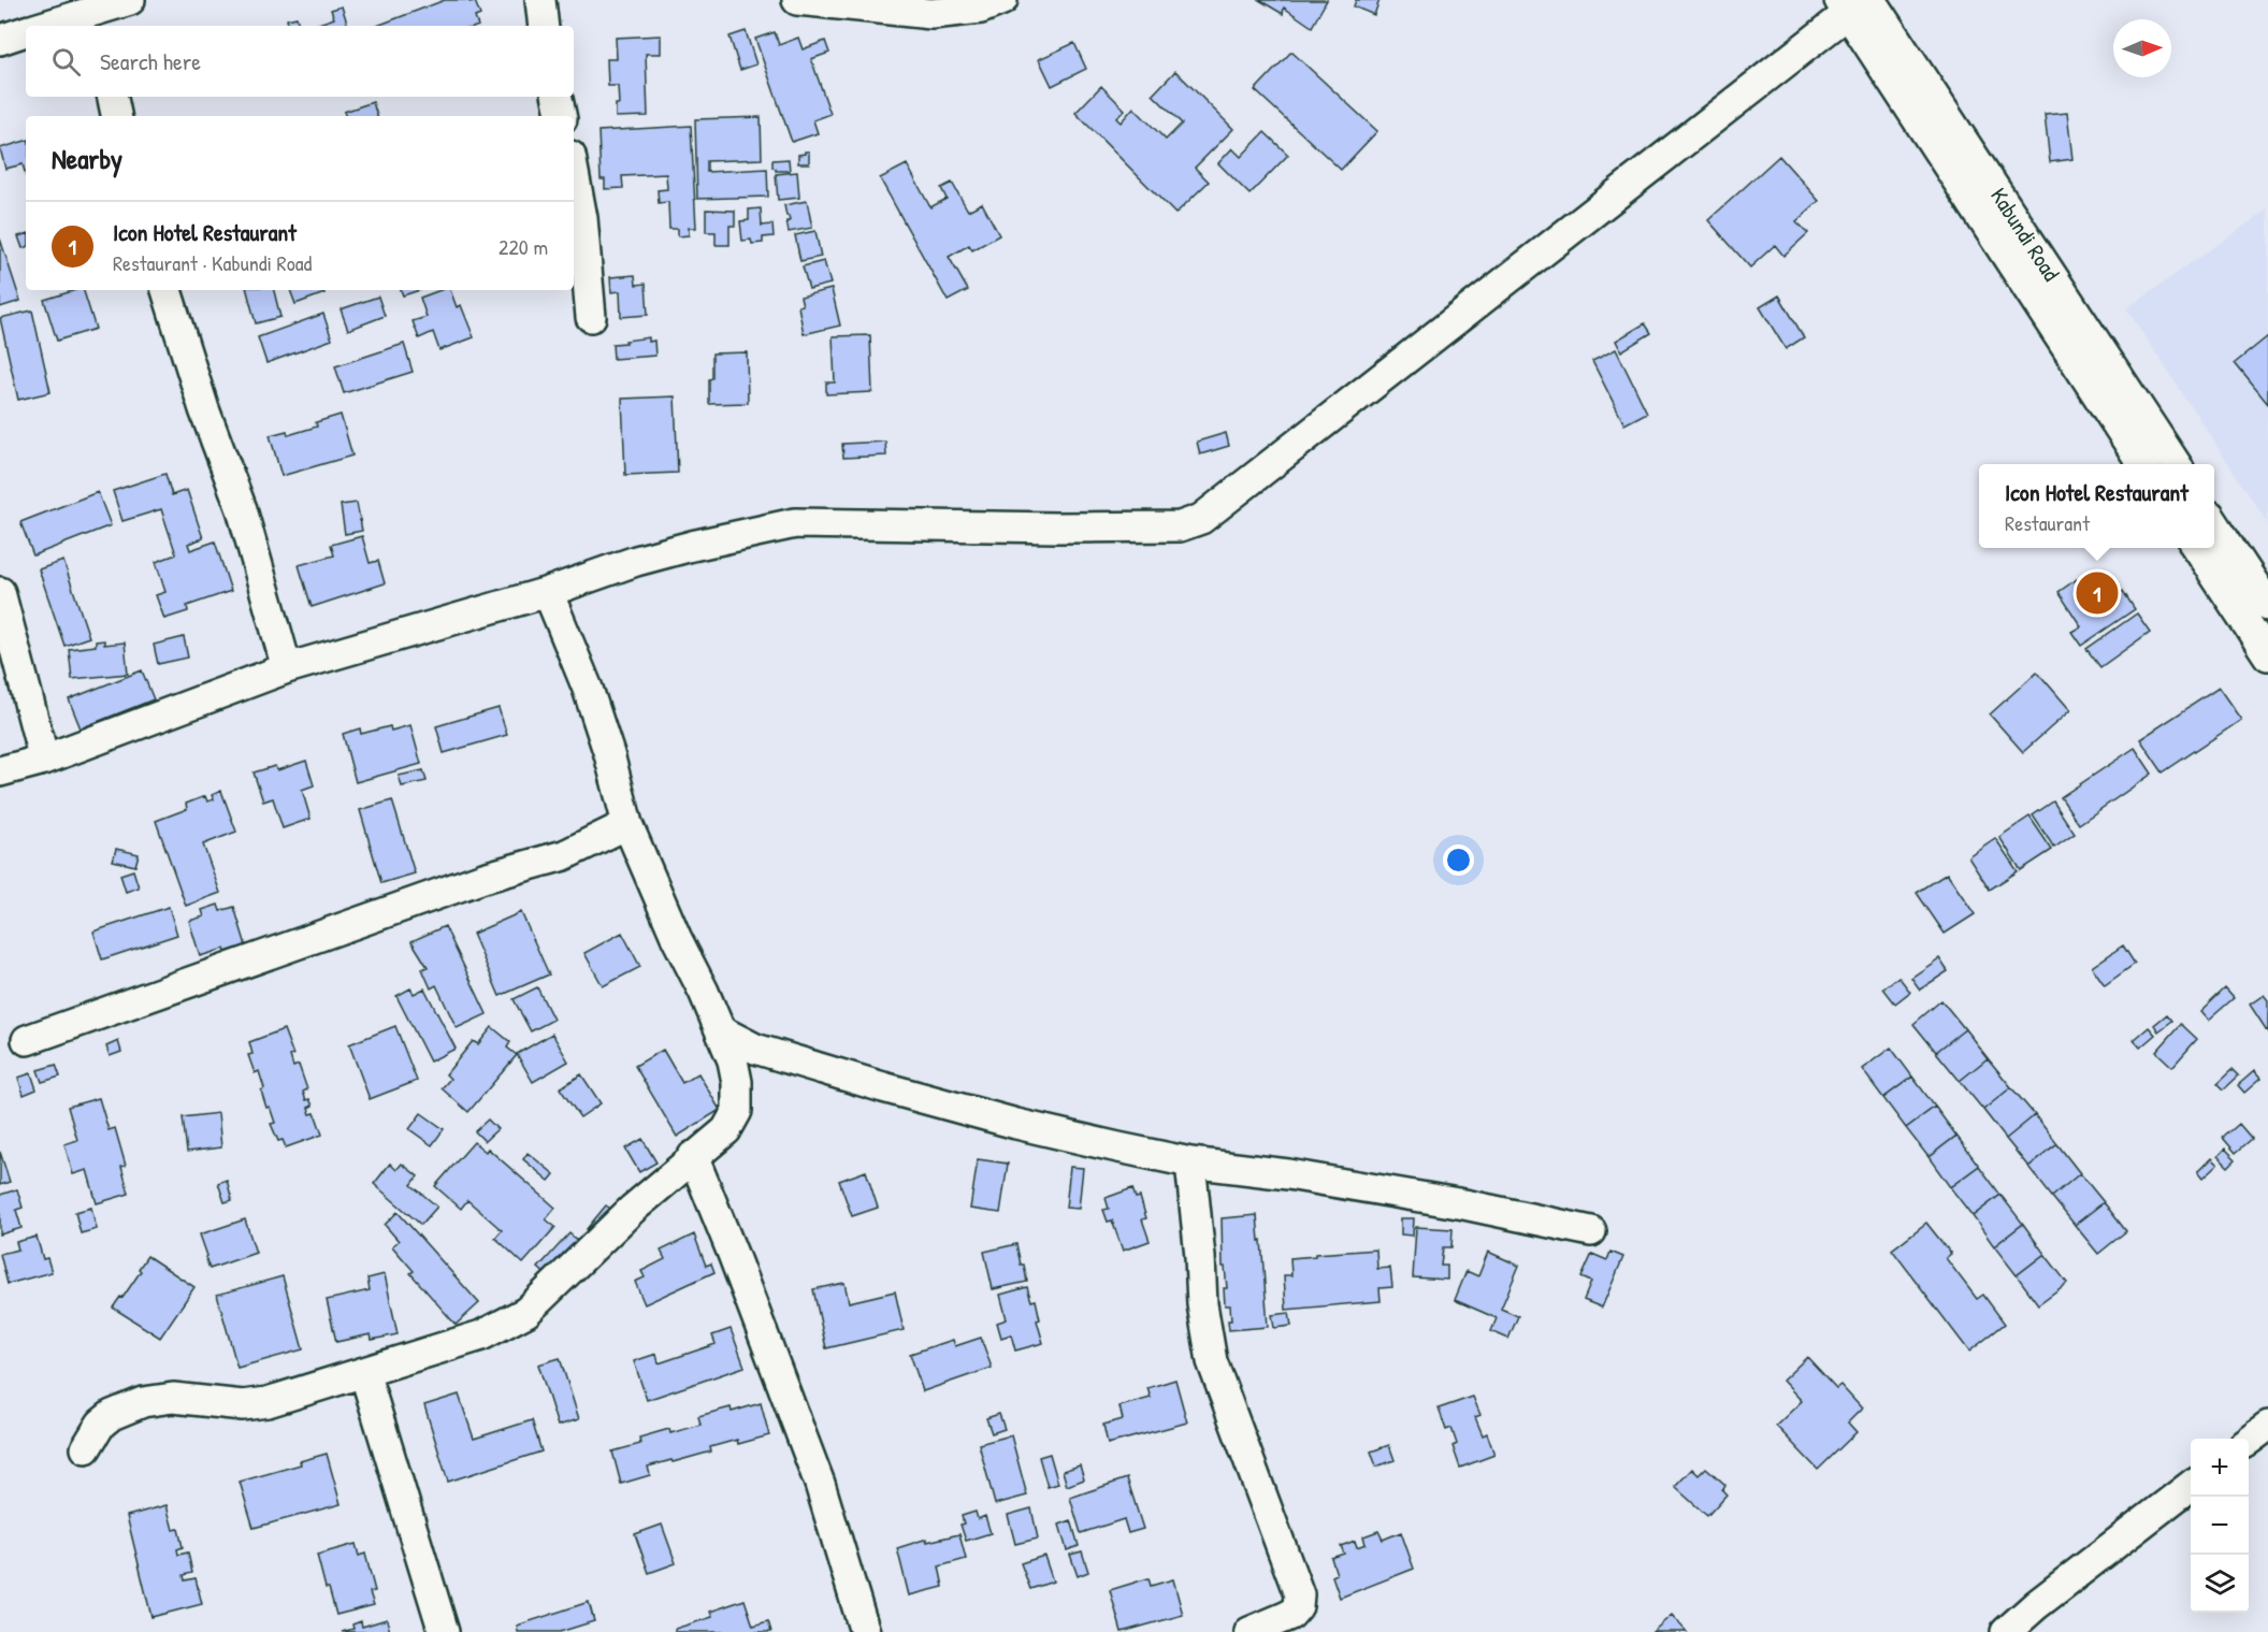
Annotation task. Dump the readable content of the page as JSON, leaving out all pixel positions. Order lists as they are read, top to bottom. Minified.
{"streets":{"street":["Kabundi Road"]},"north":"right","page":{"search":"Search here","heading":"Nearby","list":[{"mark":"1","name":"Icon Hotel Restaurant","note":"Restaurant · Kabundi Road","value":"220 m"}],"popup":["Icon Hotel Restaurant","Restaurant"],"pins":"1","map_buttons":["+","−"]}}
